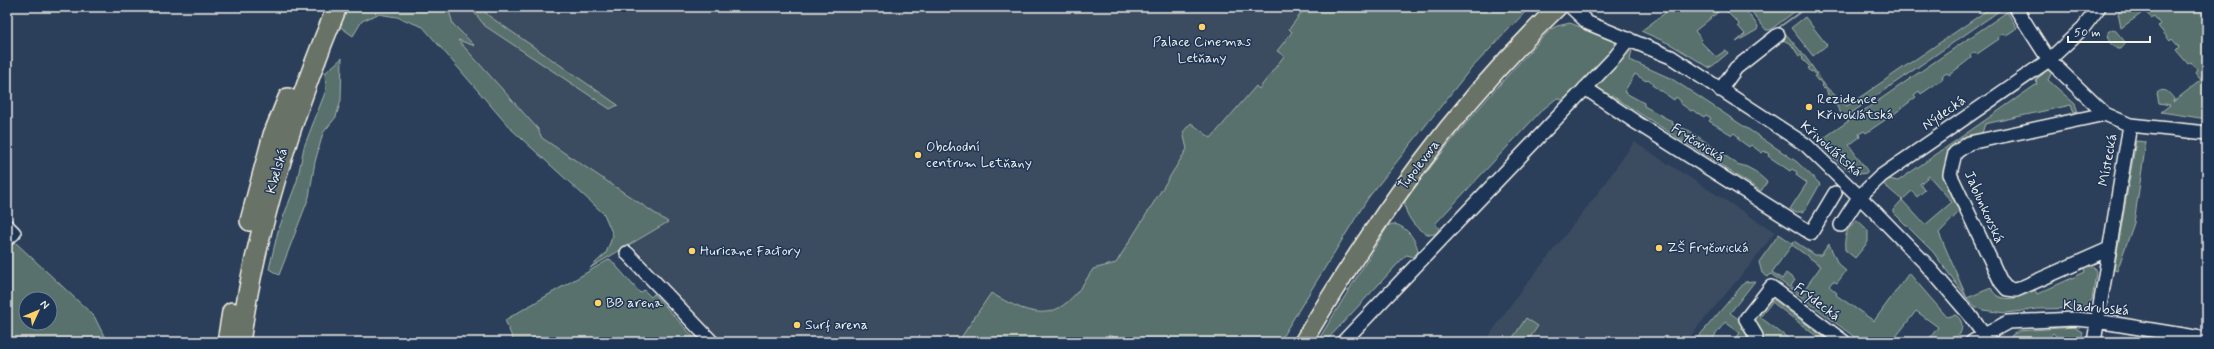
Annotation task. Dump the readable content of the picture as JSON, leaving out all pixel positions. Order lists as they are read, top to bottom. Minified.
{"streets":{"highway":["Kbelská"],"main road":["Tupolevova"],"street":["Nýdecká","Fryčovická","Křivoklátská","Místecká","Jablunkovská","Frýdecká","Kladrubská"]},"crossings":[["Nýdecká","Křivoklátská"],["Nýdecká","Místecká"],["Křivoklátská","Kladrubská"],["Místecká","Jablunkovská"],["Místecká","Kladrubská"]],"places":["Palace Cinemas Letňany","Rezidence Křivoklátská","Obchodní centrum Letňany","ZŠ Fryčovická","Huricane Factory","BB arena","Surf arena"],"scale_bar":"50 m","north":"top right"}
